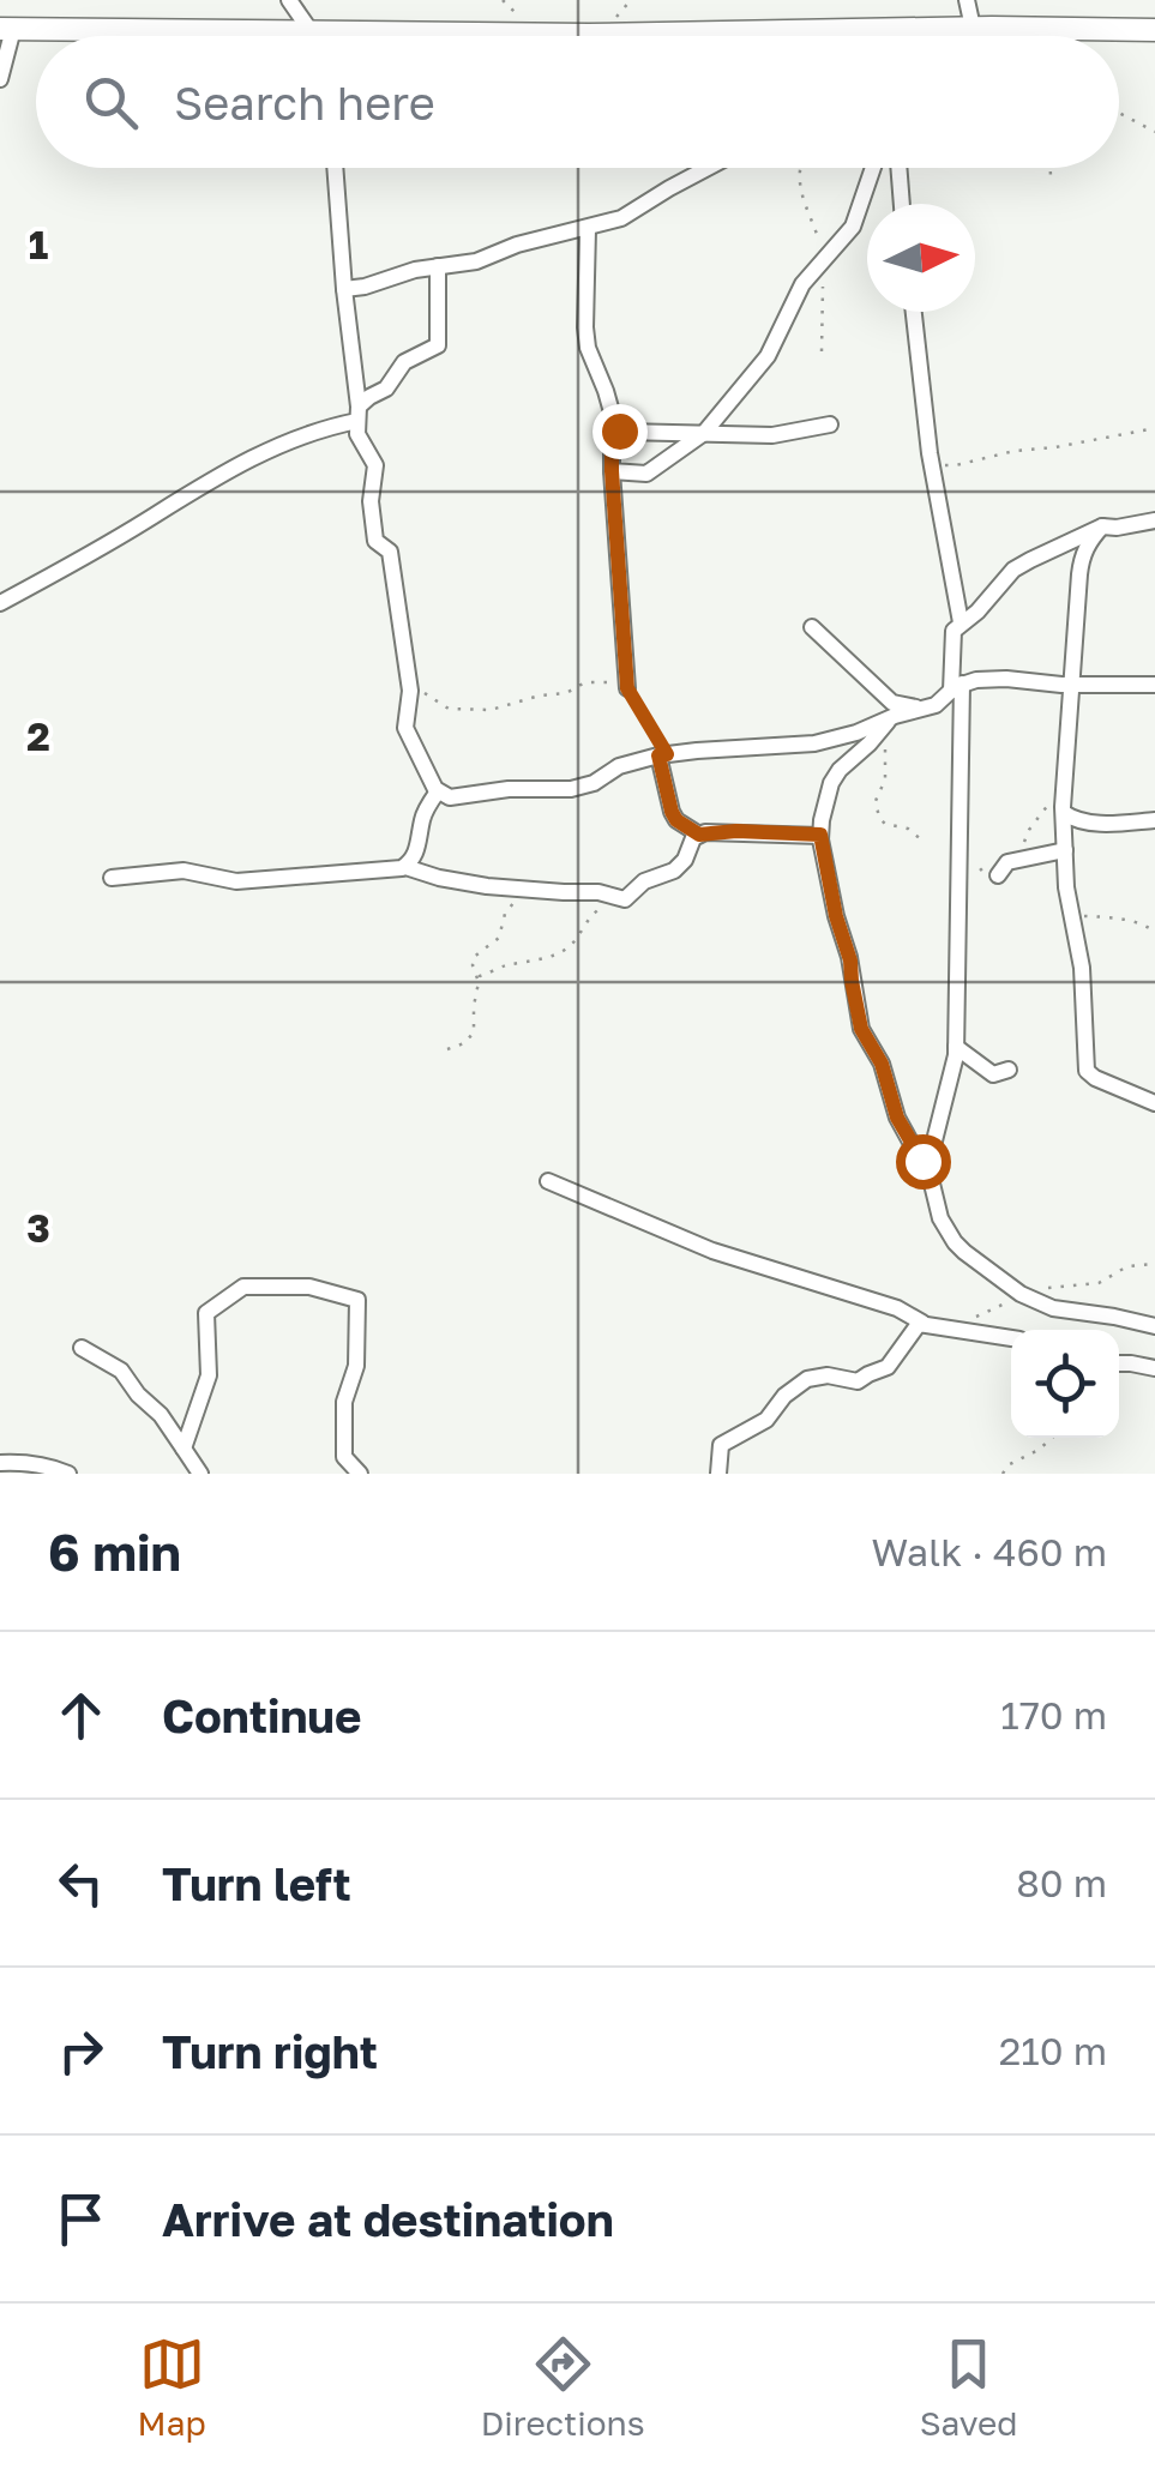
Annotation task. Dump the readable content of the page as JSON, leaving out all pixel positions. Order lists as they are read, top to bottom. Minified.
{"north":"right","page":{"search":"Search here","heading":["6 min","Walk · 460 m"],"list":[["Continue","170 m"],["Turn left","80 m"],["Turn right","210 m"],"Arrive at destination"],"nav":["Map","Directions","Saved"]},"grid":{"rows":["1","2","3"]}}
